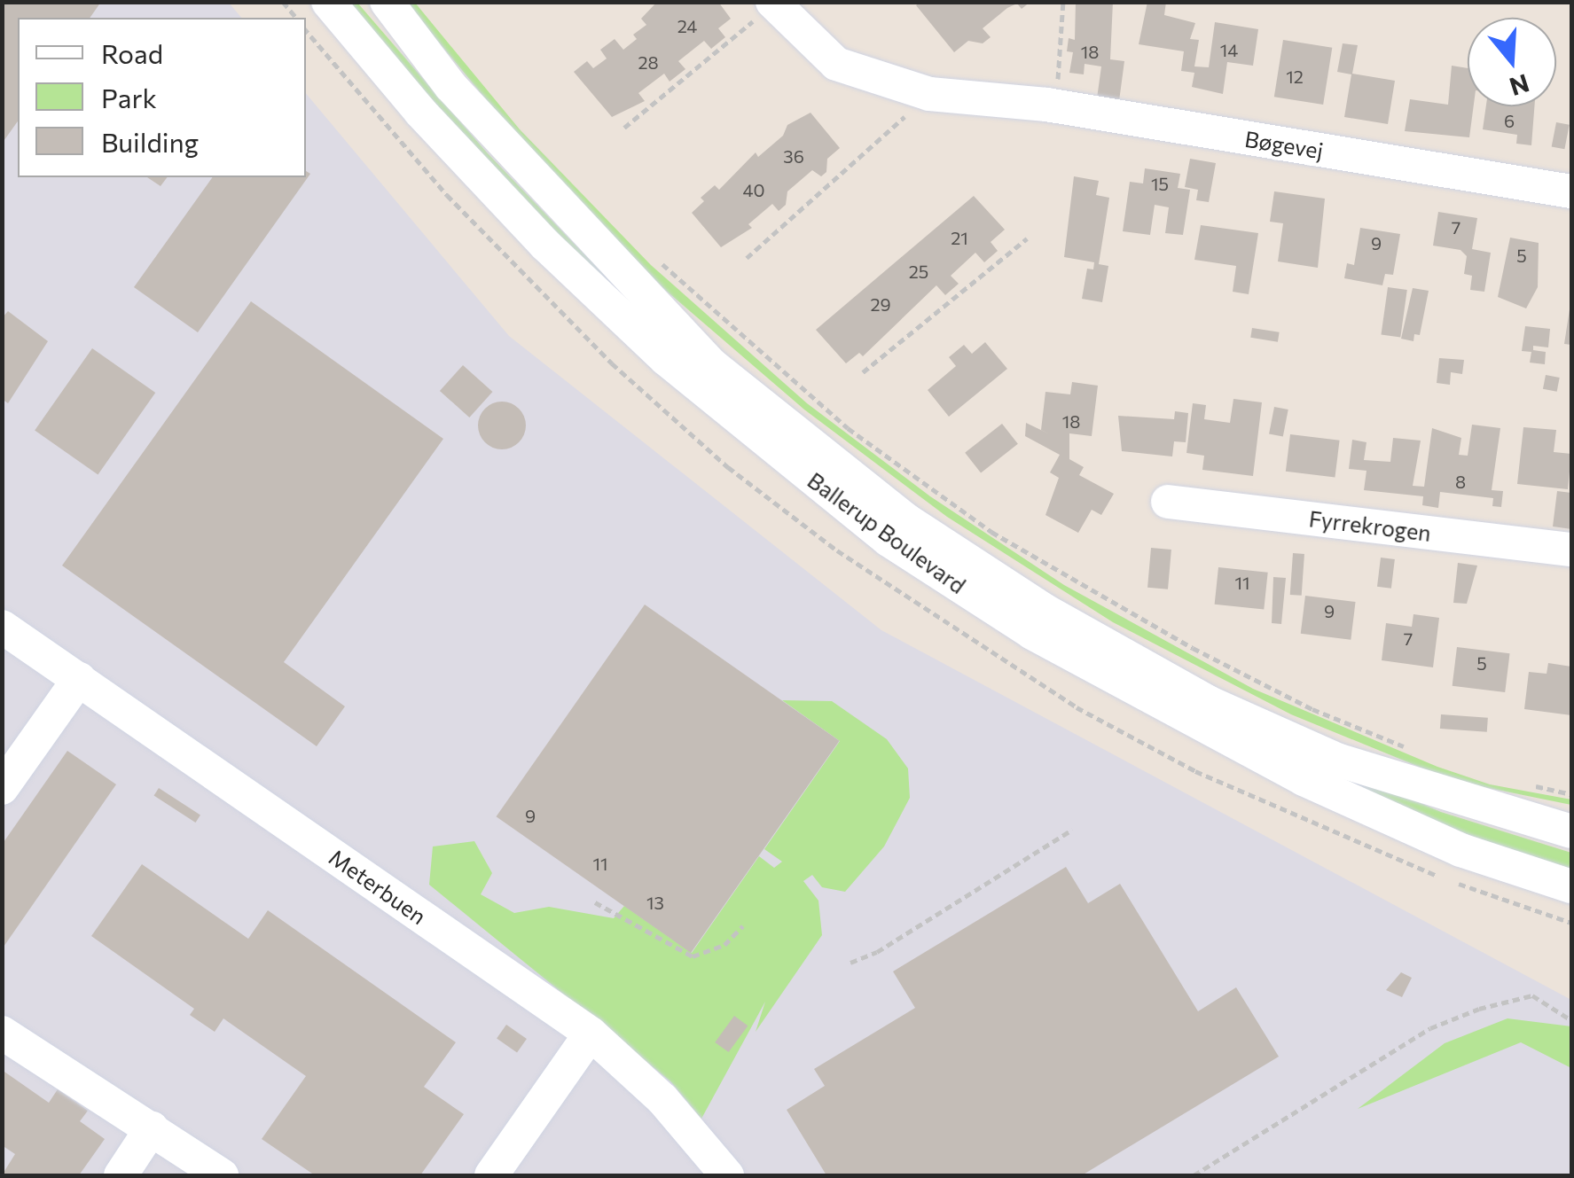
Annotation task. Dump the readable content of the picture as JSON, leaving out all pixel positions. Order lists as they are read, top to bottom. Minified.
{"streets":{"street":["Bøgevej","Fyrrekrogen","Ballerup Boulevard","Meterbuen"]},"house_numbers":["24","14","18","28","12","6","36","15","40","7","21","9","5","25","29","18","8","11","9","7","5","9","11","13"],"legend":["Road","Park","Building"],"north":"bottom"}
